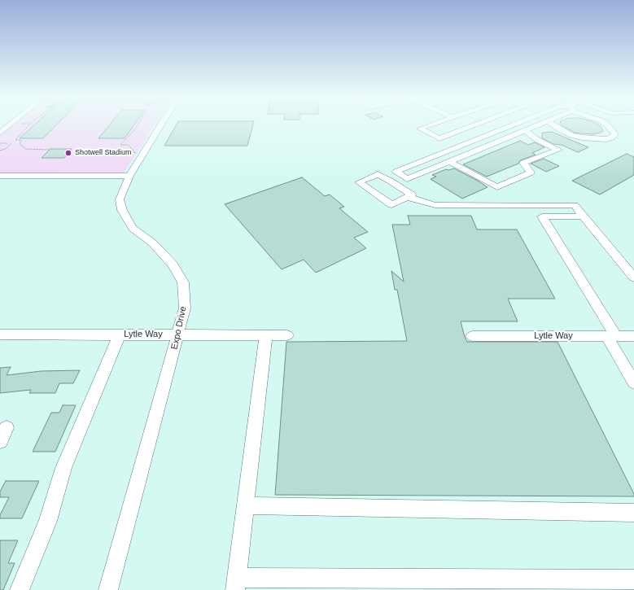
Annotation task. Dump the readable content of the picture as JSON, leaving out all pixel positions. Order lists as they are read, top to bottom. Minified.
{"streets":{"street":["Expo Drive","Lytle Way"]},"crossings":[["Expo Drive","Lytle Way"]],"places":["Shotwell Stadium"]}
